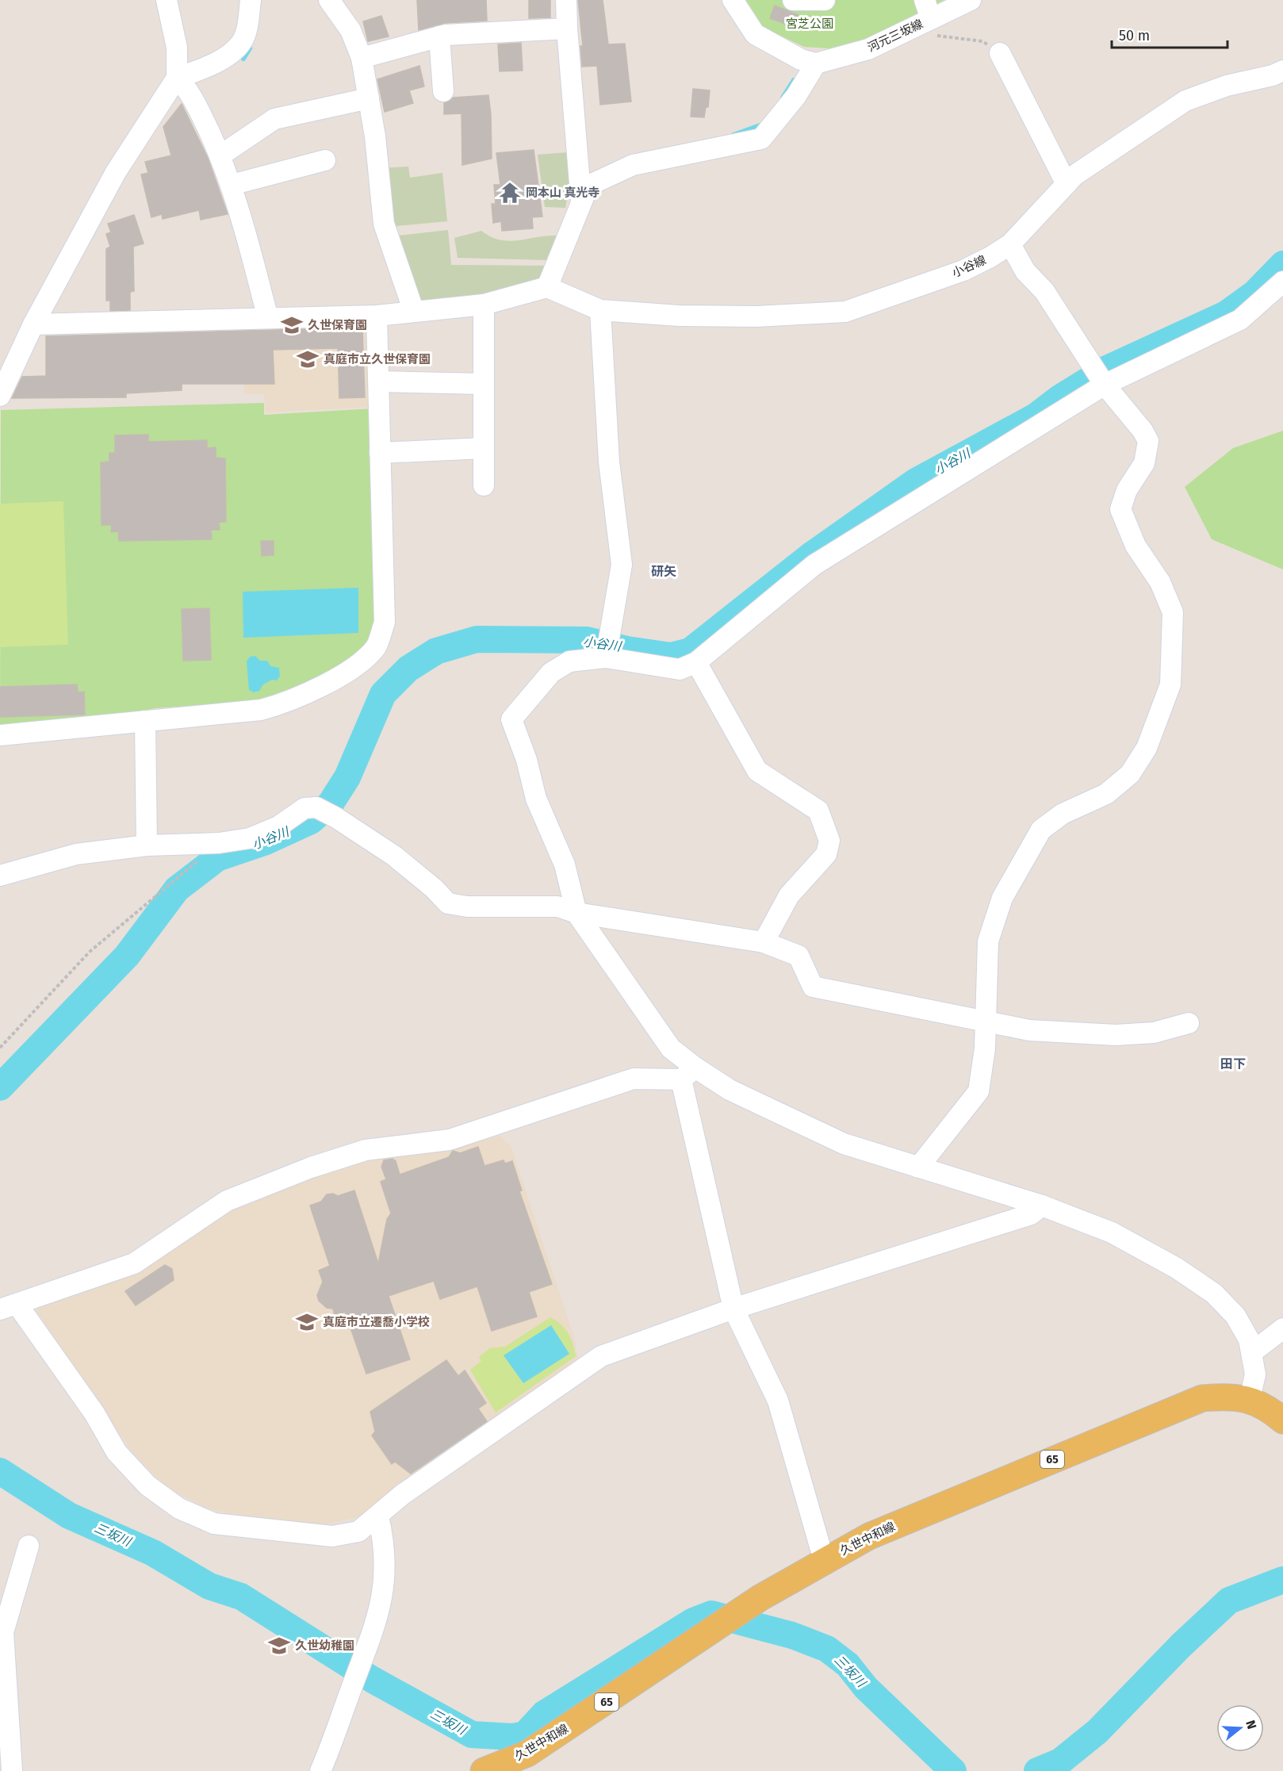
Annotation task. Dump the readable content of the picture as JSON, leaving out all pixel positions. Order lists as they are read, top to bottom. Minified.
{"streets":{"main road":["65","久世中和線"],"street":["河元三坂線","小谷線"]},"districts":["研矢","田下"],"water":["小谷川","三坂川"],"parks":["宮芝公園"],"places":{"temple":["岡本山 真光寺"],"school or university":["久世保育園","真庭市立久世保育園","真庭市立遷喬小学校","久世幼稚園"]},"scale_bar":"50 m","north":"right"}
